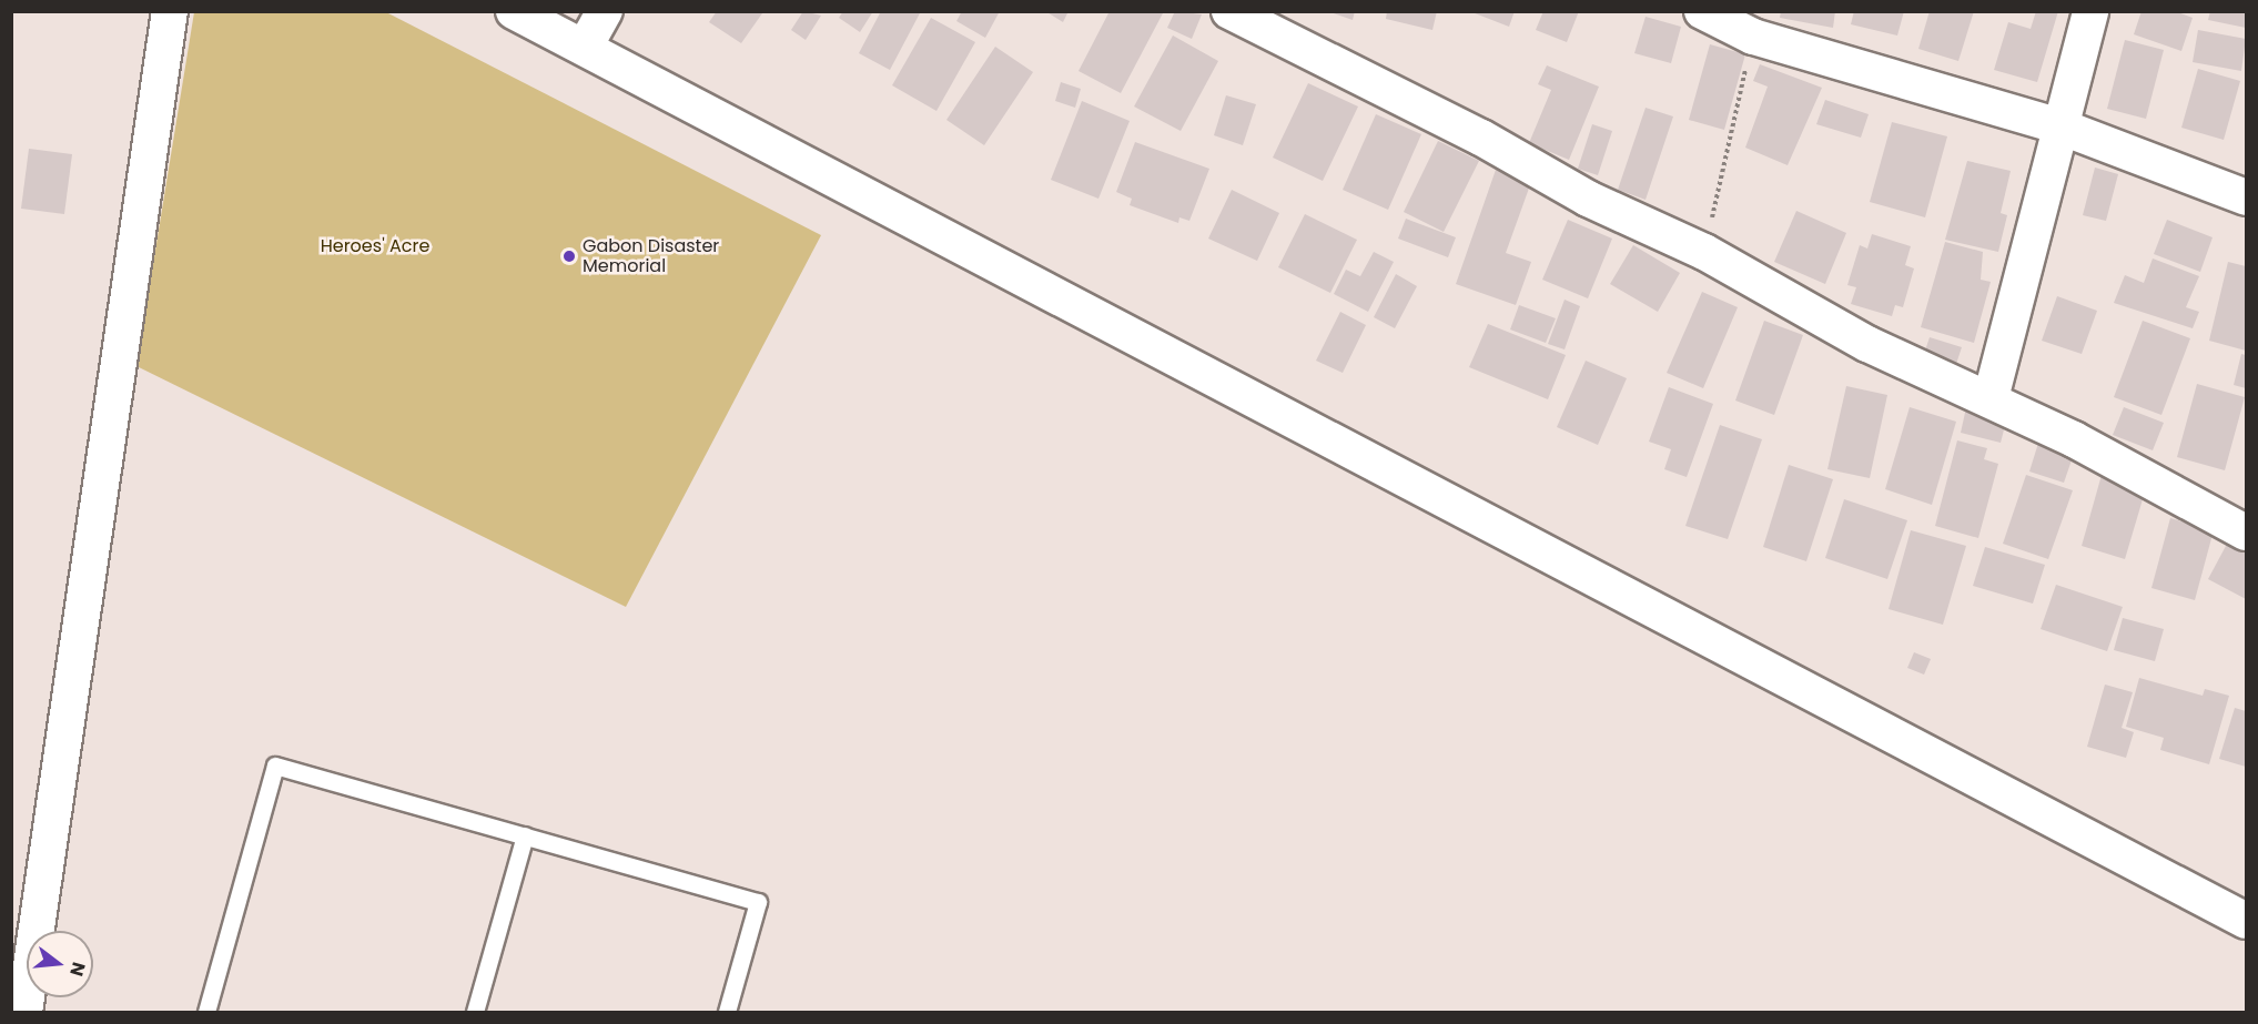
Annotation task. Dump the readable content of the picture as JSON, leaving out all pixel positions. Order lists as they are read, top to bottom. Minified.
{"parks":["Heroes' Acre"],"places":["Gabon Disaster Memorial"],"north":"right"}
